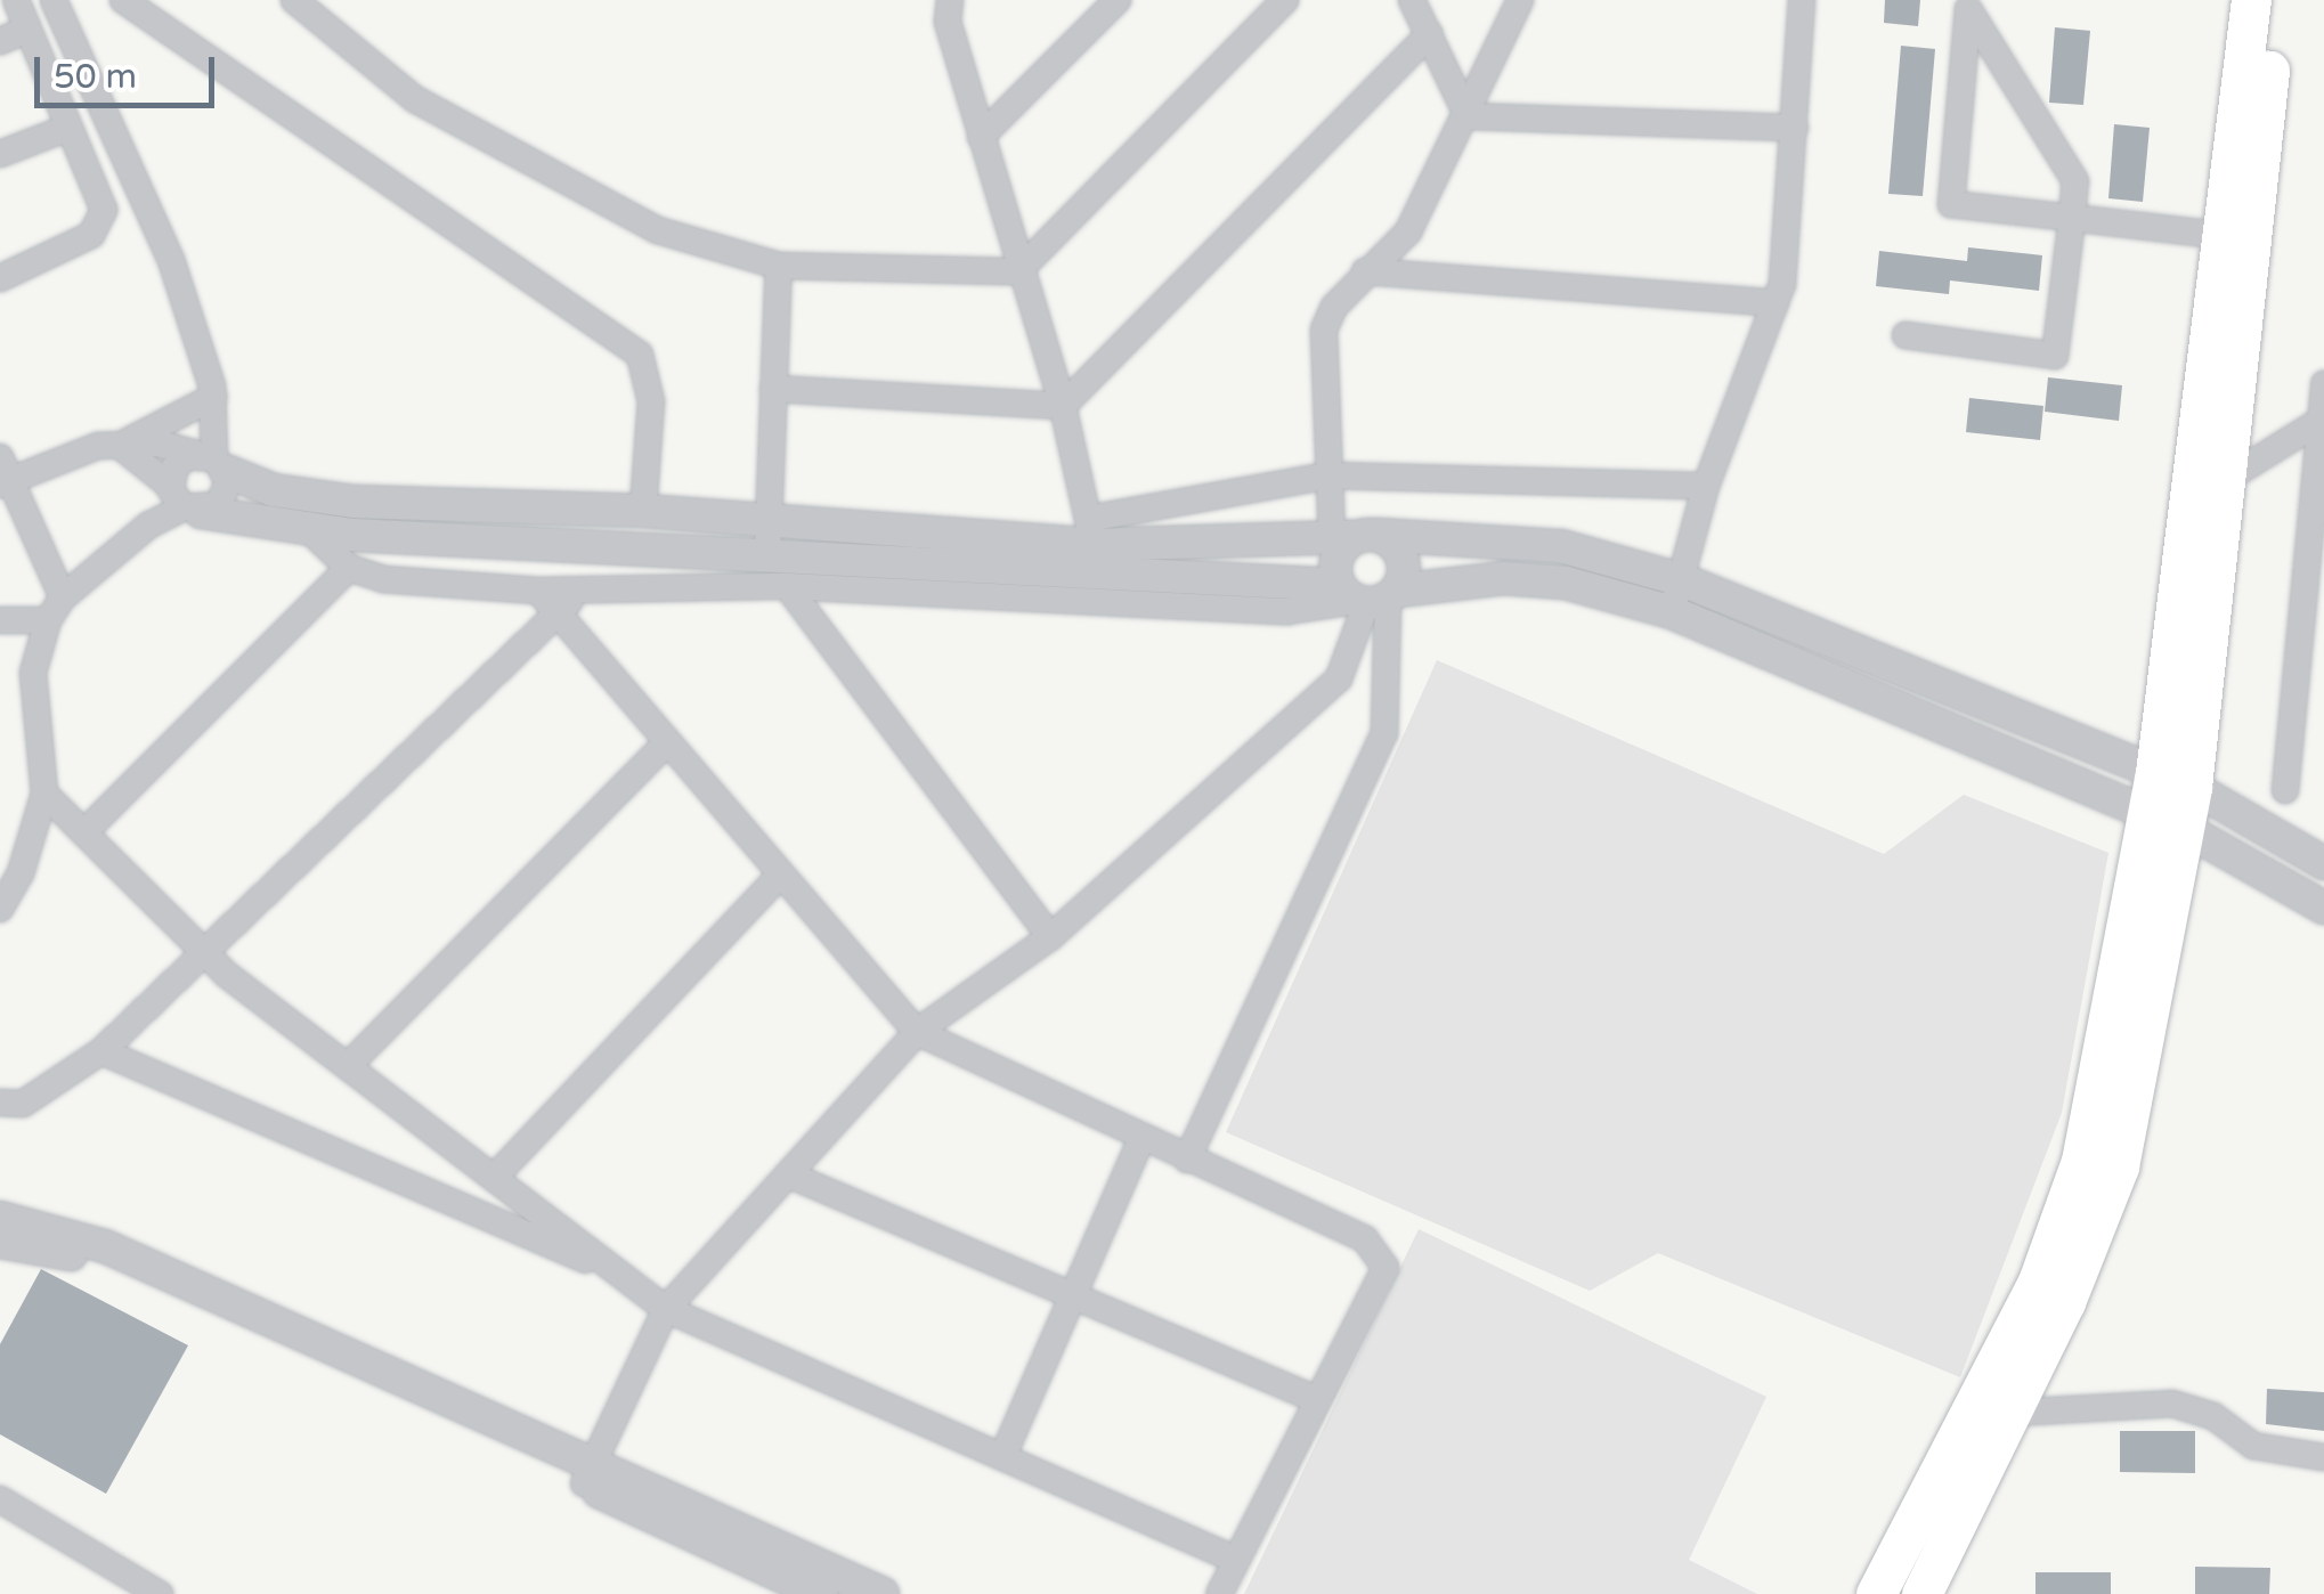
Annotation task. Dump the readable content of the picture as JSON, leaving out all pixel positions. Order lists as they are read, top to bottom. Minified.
{"scale_bar":"50 m"}
